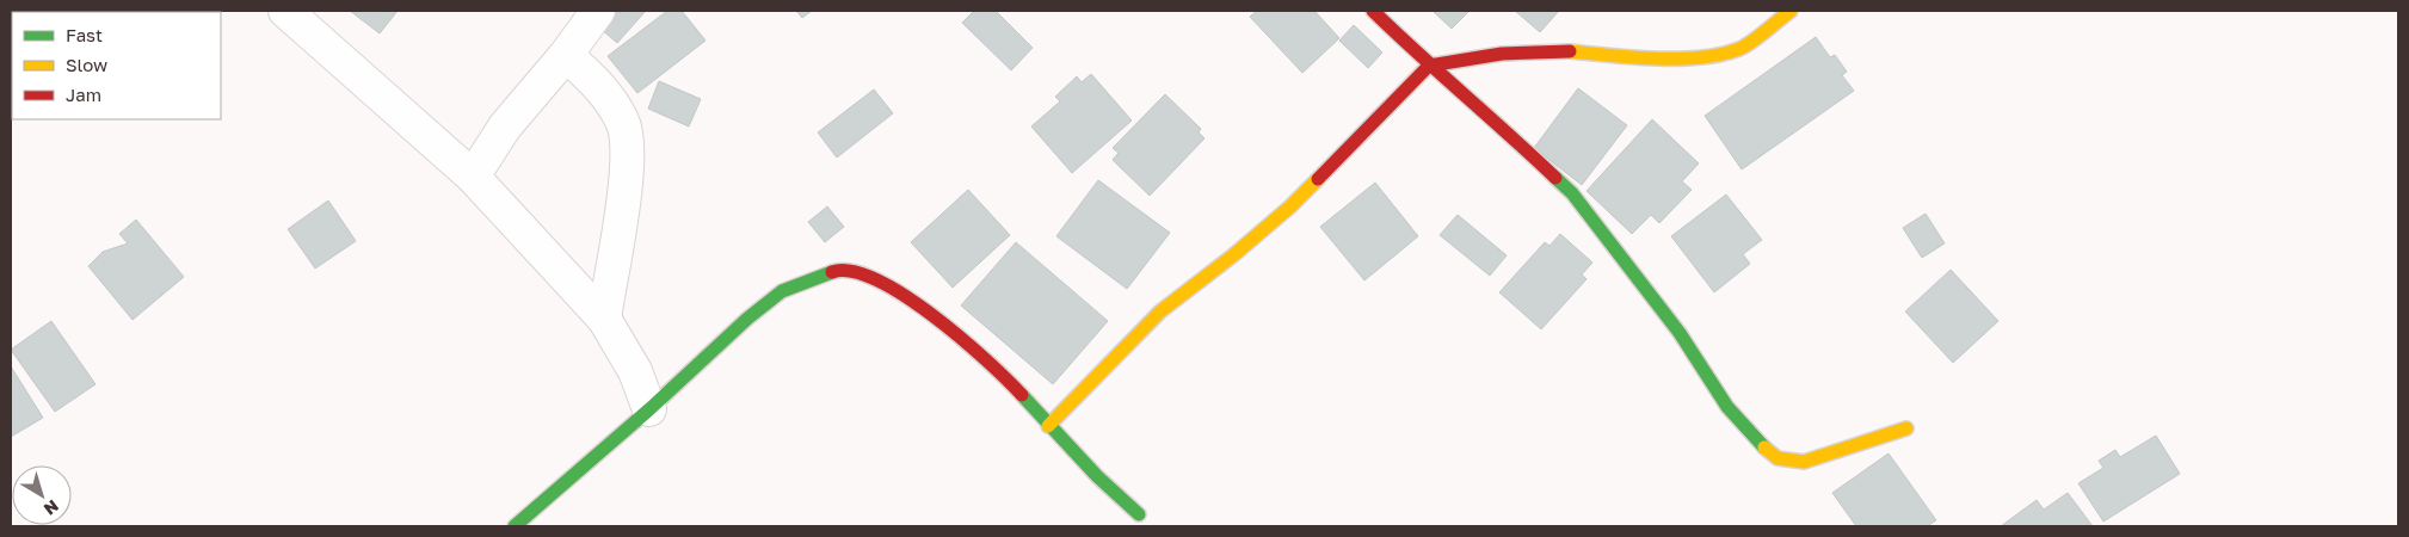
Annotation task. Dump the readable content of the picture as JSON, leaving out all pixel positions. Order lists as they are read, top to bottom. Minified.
{"legend":["Fast","Slow","Jam"],"north":"bottom right"}
